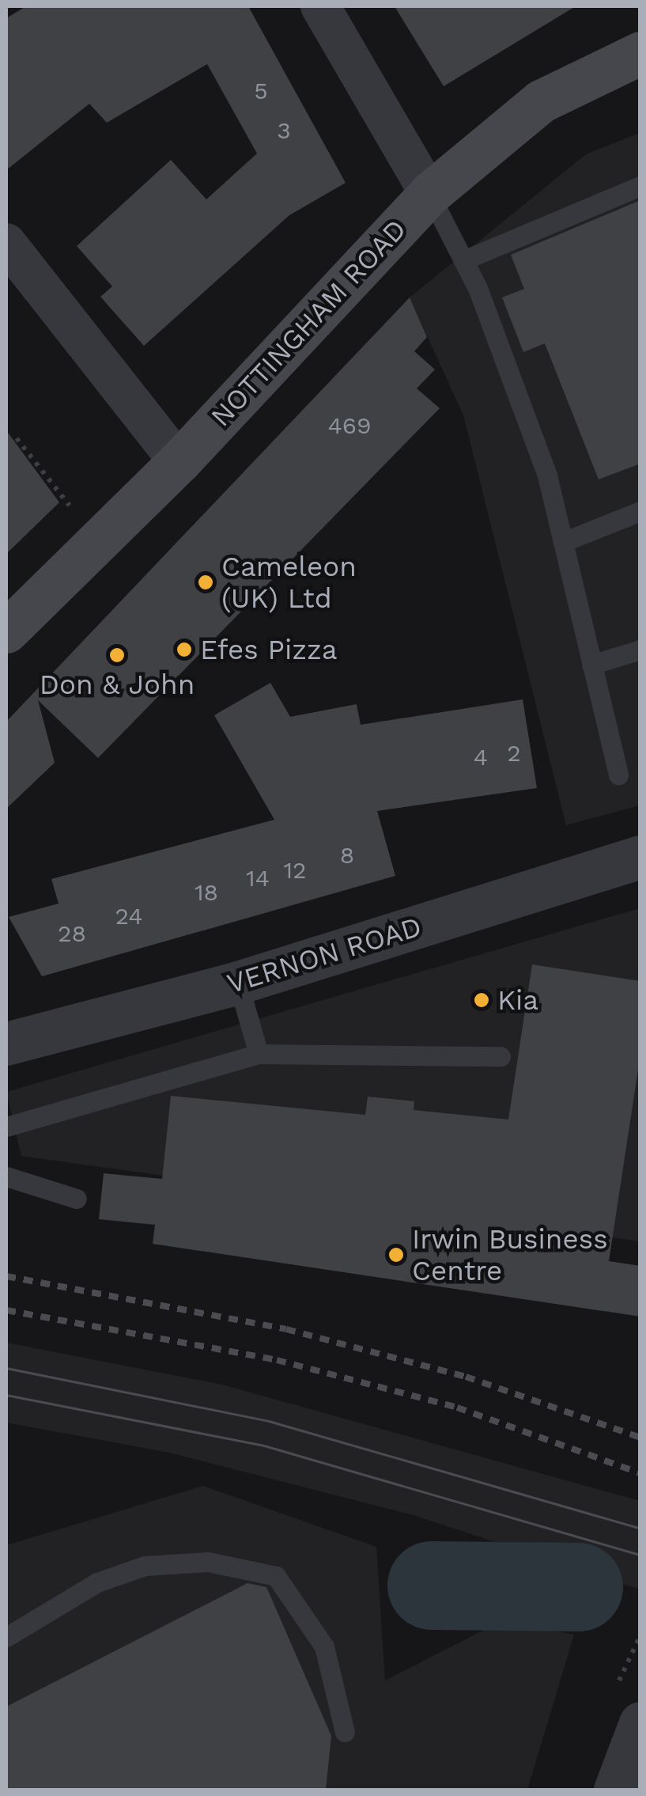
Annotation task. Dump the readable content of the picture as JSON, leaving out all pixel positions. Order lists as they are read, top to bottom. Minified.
{"streets":{"main road":["NOTTINGHAM ROAD"],"street":["VERNON ROAD"]},"places":["Cameleon (UK) Ltd","Efes Pizza","Don & John","Kia","Irwin Business Centre"],"house_numbers":["5","3","469","2","4","8","12","14","18","24","28"]}
